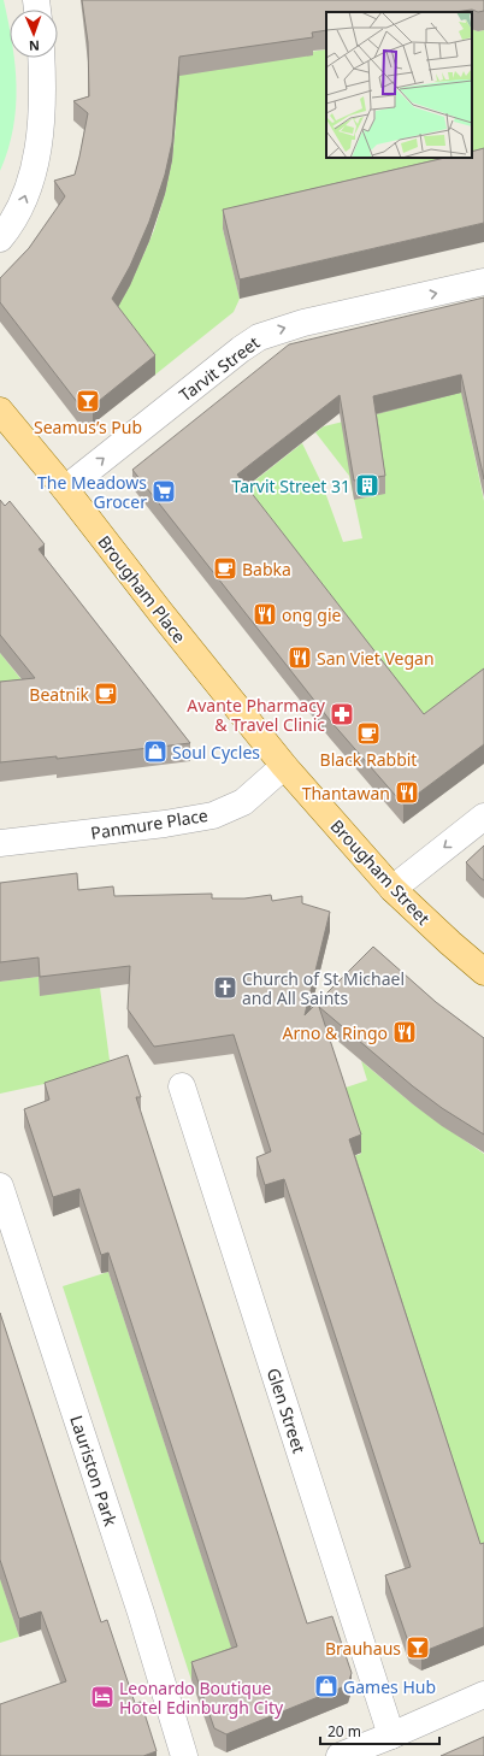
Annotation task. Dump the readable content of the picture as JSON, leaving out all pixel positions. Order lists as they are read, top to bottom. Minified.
{"streets":{"main road":["Brougham Place","Brougham Street"],"street":["Tarvit Street","Panmure Place","Glen Street","Lauriston Park"]},"crossings":[["Tarvit Street","Brougham Place"],["Brougham Place","Panmure Place"],["Brougham Place","Brougham Street"],["Panmure Place","Brougham Street"]],"one_way":["Tarvit Street"],"places":{"bar":["Seamus’s Pub","Brauhaus"],"building":["Tarvit Street 31"],"supermarket":["The Meadows Grocer"],"cafe":["Babka","Beatnik","Black Rabbit"],"restaurant":["ong gie","San Viet Vegan","Thantawan","Arno & Ringo"],"pharmacy":["Avante Pharmacy & Travel Clinic"],"shop":["Soul Cycles","Games Hub"],"church":["Church of St Michael and All Saints"],"hotel":["Leonardo Boutique Hotel Edinburgh City"]},"scale_bar":"20 m","north":"bottom"}
